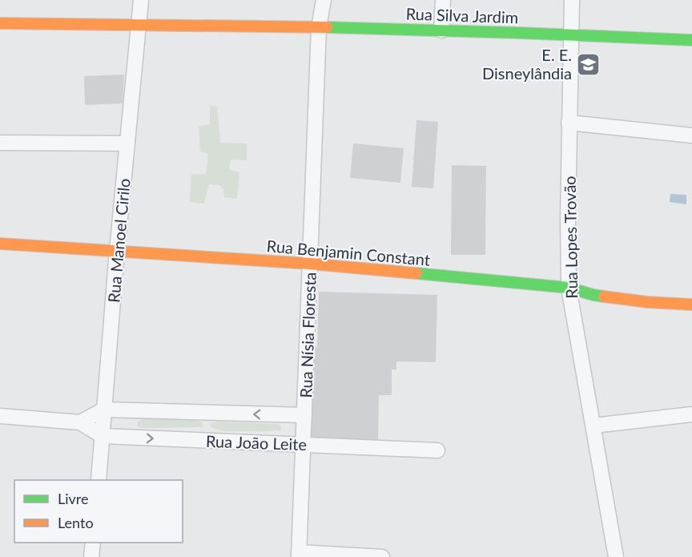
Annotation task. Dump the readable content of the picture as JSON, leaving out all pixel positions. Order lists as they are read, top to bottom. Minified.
{"streets":{"street":["Rua Silva Jardim","Rua Lopes Trovão","Rua Manoel Cirilo","Rua Benjamin Constant","Rua Nísia Floresta","Rua João Leite"]},"crossings":[["Rua Silva Jardim","Rua Lopes Trovão"],["Rua Silva Jardim","Rua Manoel Cirilo"],["Rua Silva Jardim","Rua Nísia Floresta"],["Rua Lopes Trovão","Rua Benjamin Constant"],["Rua Manoel Cirilo","Rua Benjamin Constant"],["Rua Manoel Cirilo","Rua João Leite"],["Rua Benjamin Constant","Rua Nísia Floresta"],["Rua Nísia Floresta","Rua João Leite"]],"places":{"school or university":["E. E. Disneylândia"]},"legend":["Livre","Lento"]}
